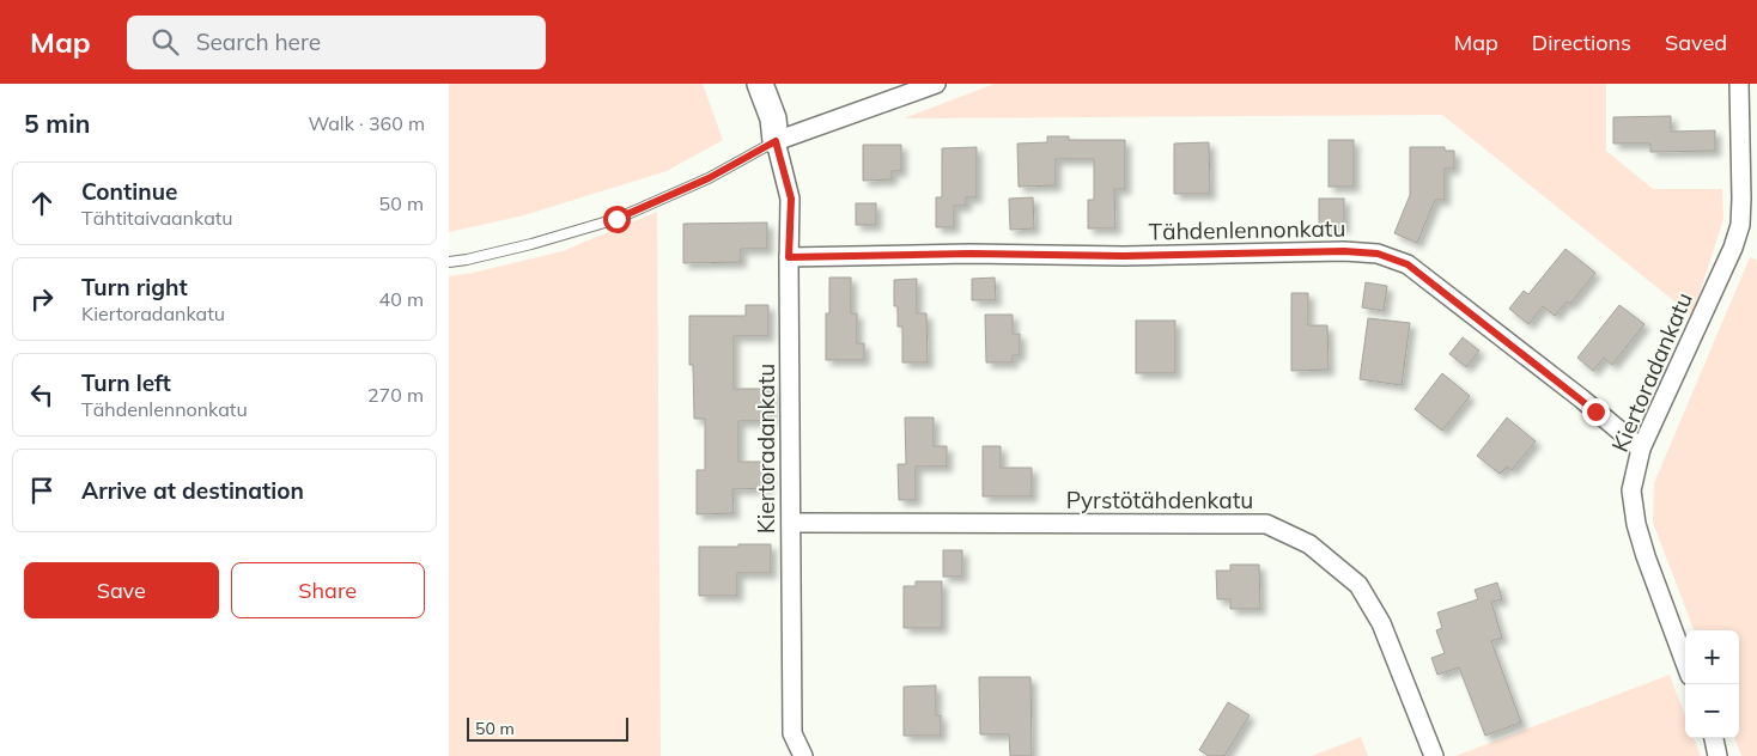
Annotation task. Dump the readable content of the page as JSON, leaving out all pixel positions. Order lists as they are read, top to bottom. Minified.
{"streets":{"street":["Tähdenlennonkatu","Kiertoradankatu","Pyrstötähdenkatu"]},"crossings":[["Tähdenlennonkatu","Kiertoradankatu"],["Kiertoradankatu","Pyrstötähdenkatu"]],"scale_bar":"50 m","page":{"header":"Map","search":"Search here","nav":["Map","Directions","Saved"],"heading":["5 min","Walk · 360 m"],"list":[["Continue","Tähtitaivaankatu","50 m"],["Turn right","Kiertoradankatu","40 m"],["Turn left","Tähdenlennonkatu","270 m"],"Arrive at destination"],"buttons":["Save","Share"],"map_buttons":["+","−"],"scale":"50 m"}}
